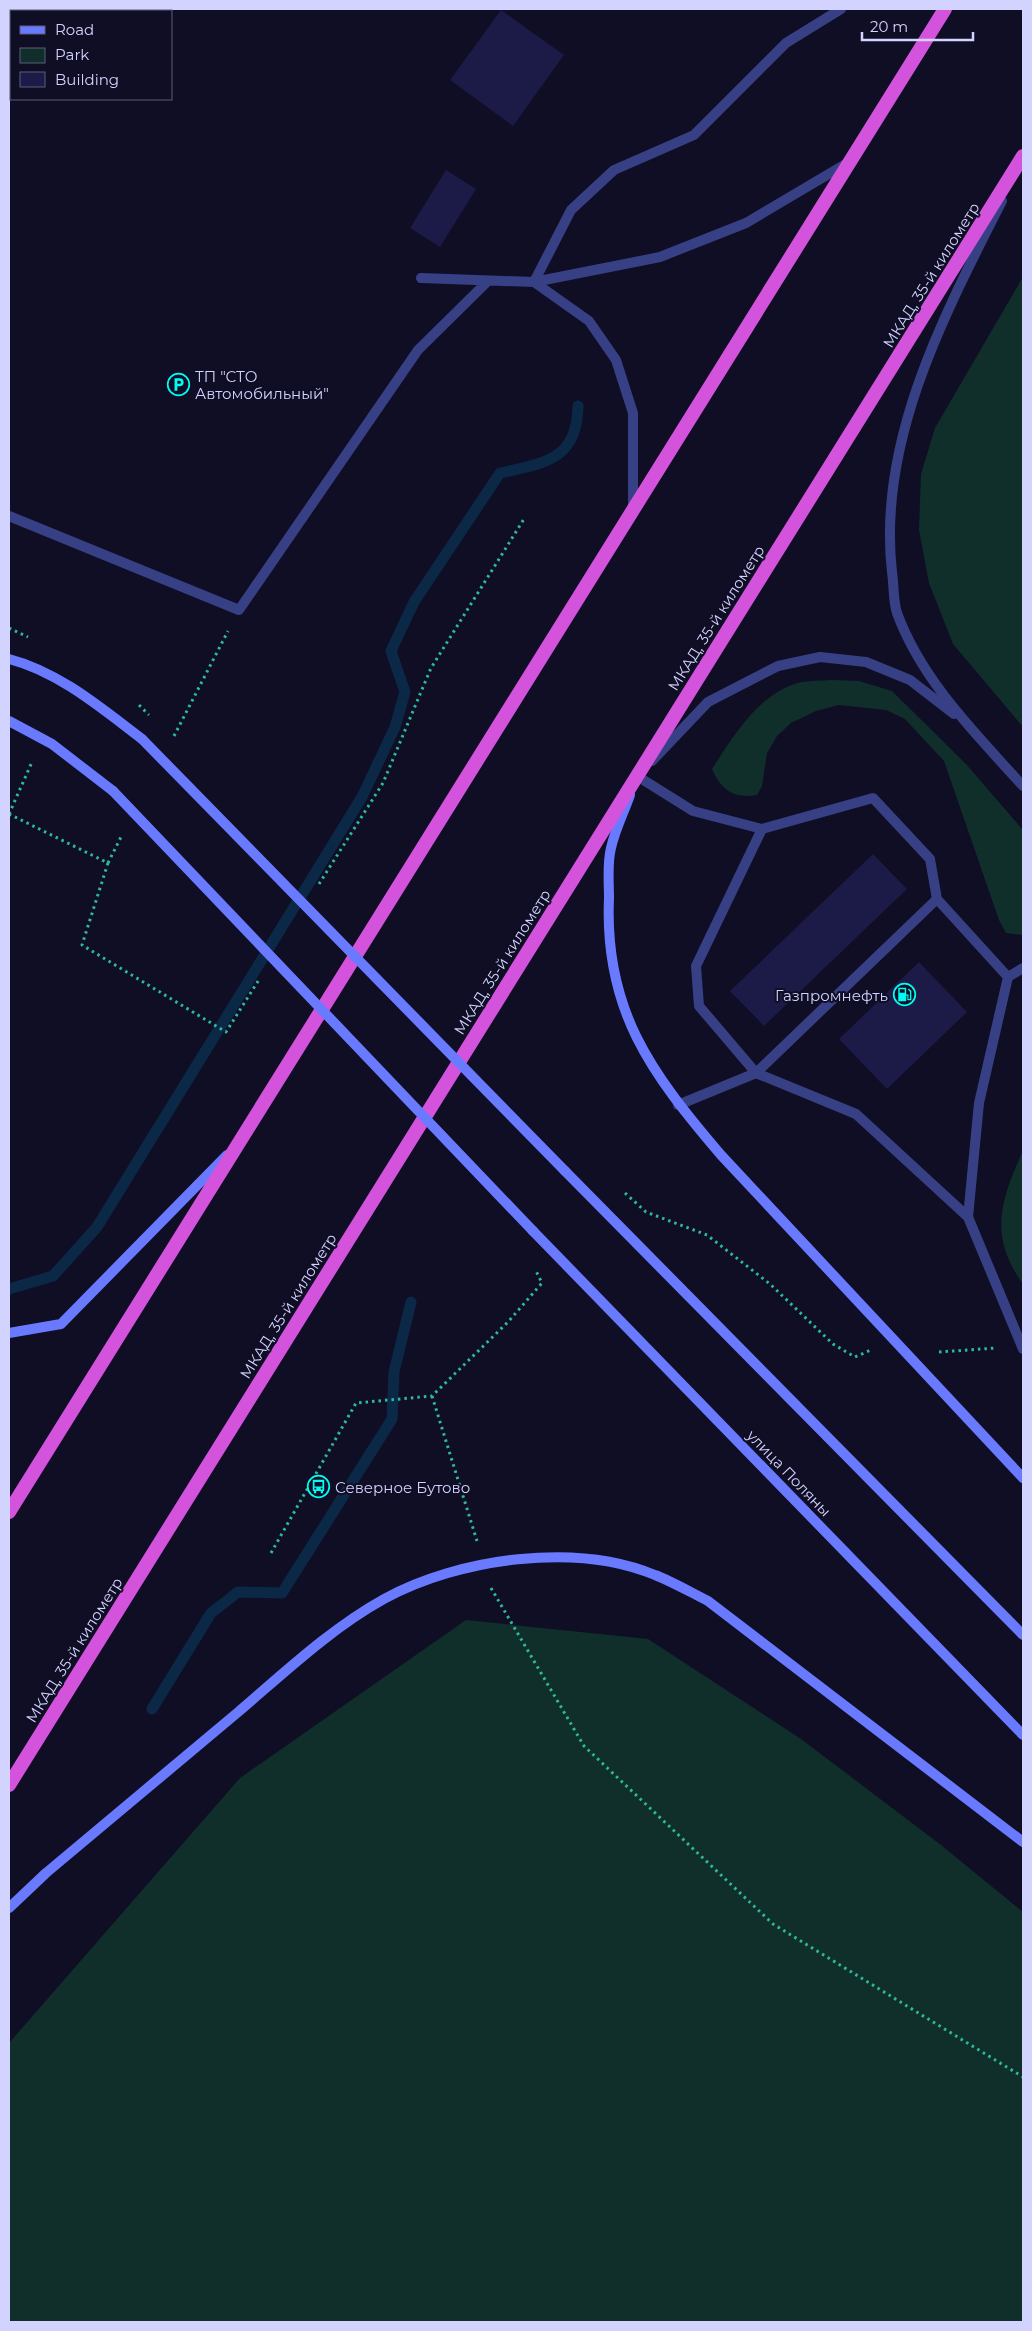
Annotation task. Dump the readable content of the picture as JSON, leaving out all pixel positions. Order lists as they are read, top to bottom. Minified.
{"streets":{"highway":["МКАД, 35-й километр"],"main road":["улица Поляны"]},"places":{"parking":["ТП \"СТО Автомобильный\""],"fuel station":["Газпромнефть"],"bus stop":["Северное Бутово"]},"legend":["Road","Park","Building"],"scale_bar":"20 m"}
